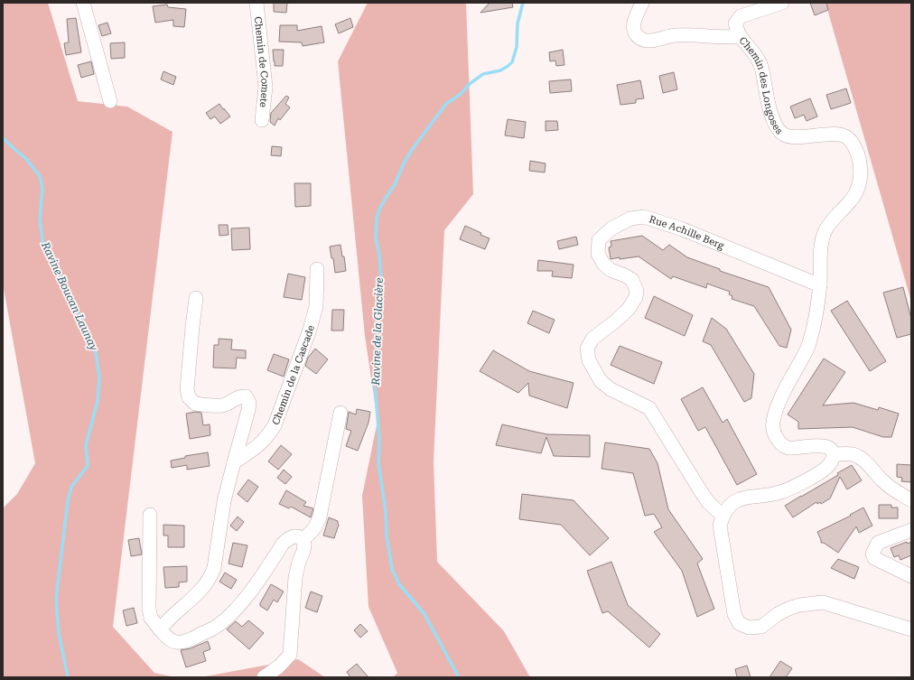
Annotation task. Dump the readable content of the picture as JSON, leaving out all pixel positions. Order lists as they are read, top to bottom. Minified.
{"streets":{"street":["Chemin de Comete","Chemin des Longoses","Rue Achille Berg","Chemin de la Cascade"]},"crossings":[["Chemin des Longoses","Rue Achille Berg"]],"water":["Ravine Boucan Launay","Ravine de la Glacière"]}
